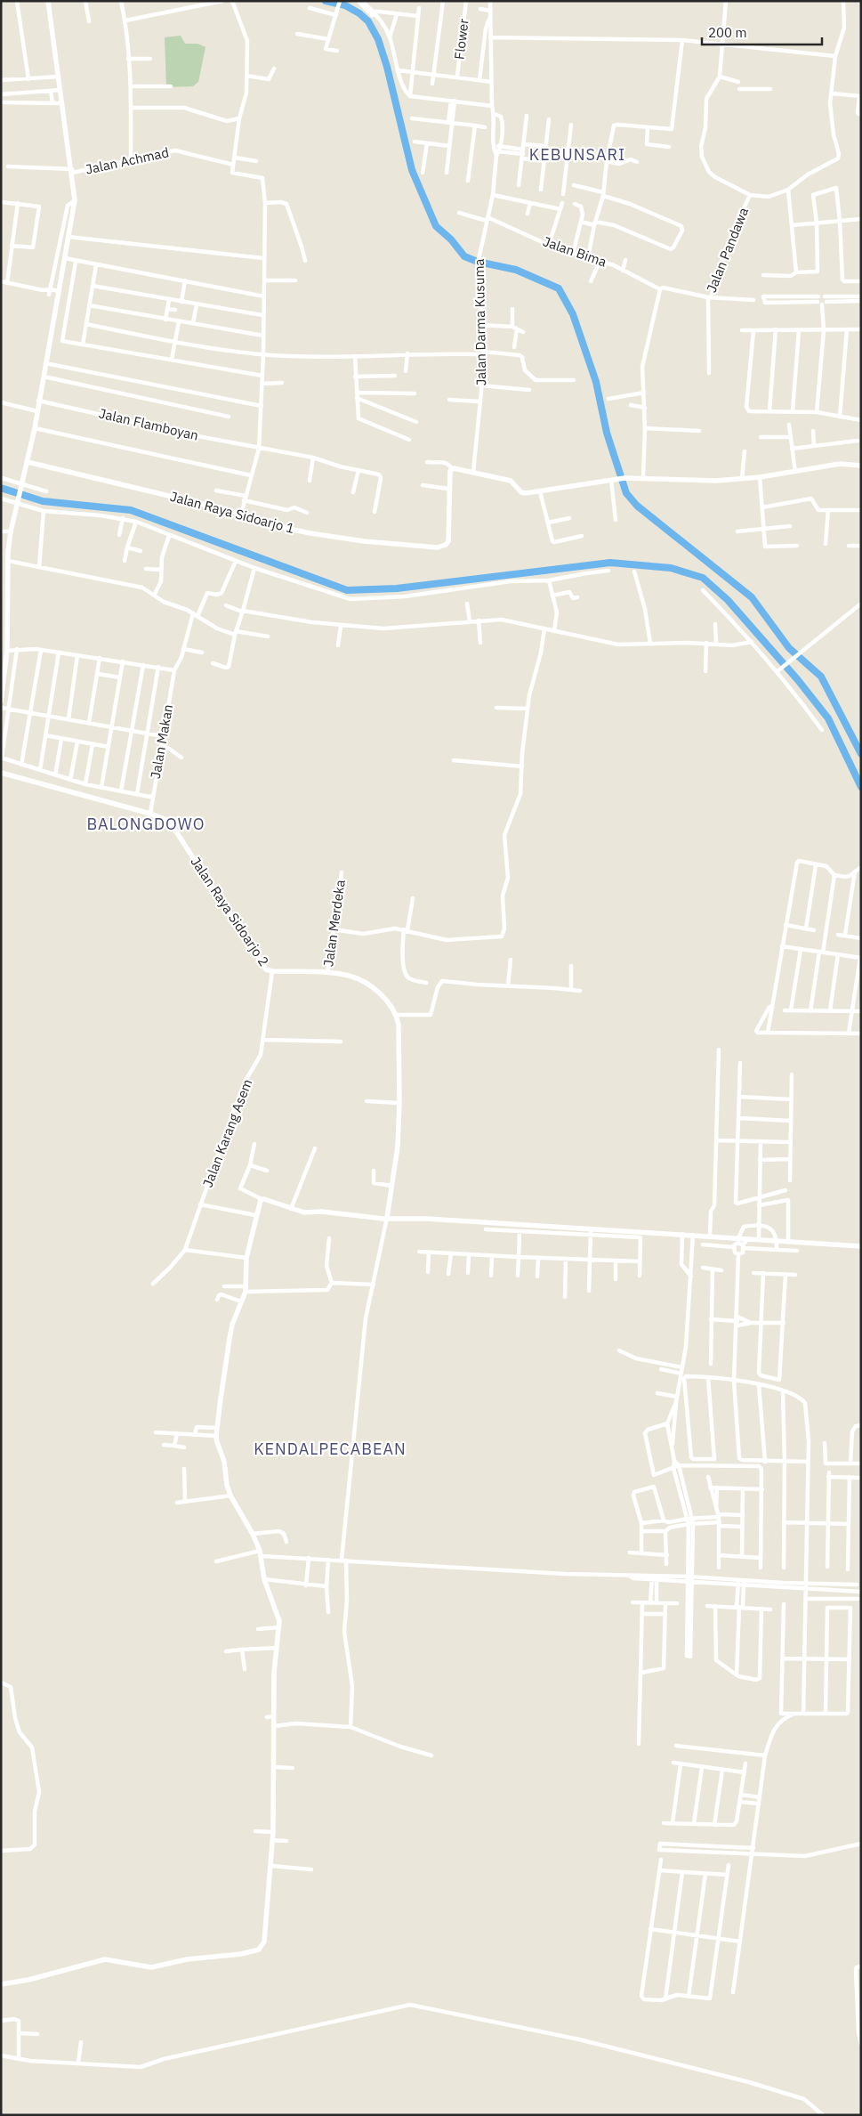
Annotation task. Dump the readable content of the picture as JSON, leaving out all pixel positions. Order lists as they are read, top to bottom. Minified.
{"streets":{"street":["Flower","Jalan Achmad","Jalan Pandawa","Jalan Bima","Jalan Darma Kusuma","Jalan Flamboyan","Jalan Raya Sidoarjo 1","Jalan Makan","Jalan Raya Sidoarjo 2","Jalan Merdeka","Jalan Karang Asem"]},"crossings":[["Flower","Jalan Darma Kusuma"],["Jalan Pandawa","Jalan Bima"],["Jalan Bima","Jalan Darma Kusuma"],["Jalan Makan","Jalan Raya Sidoarjo 2"],["Jalan Raya Sidoarjo 2","Jalan Merdeka"],["Jalan Raya Sidoarjo 2","Jalan Karang Asem"]],"districts":["KEBUNSARI","BALONGDOWO","KENDALPECABEAN"],"scale_bar":"200 m"}
